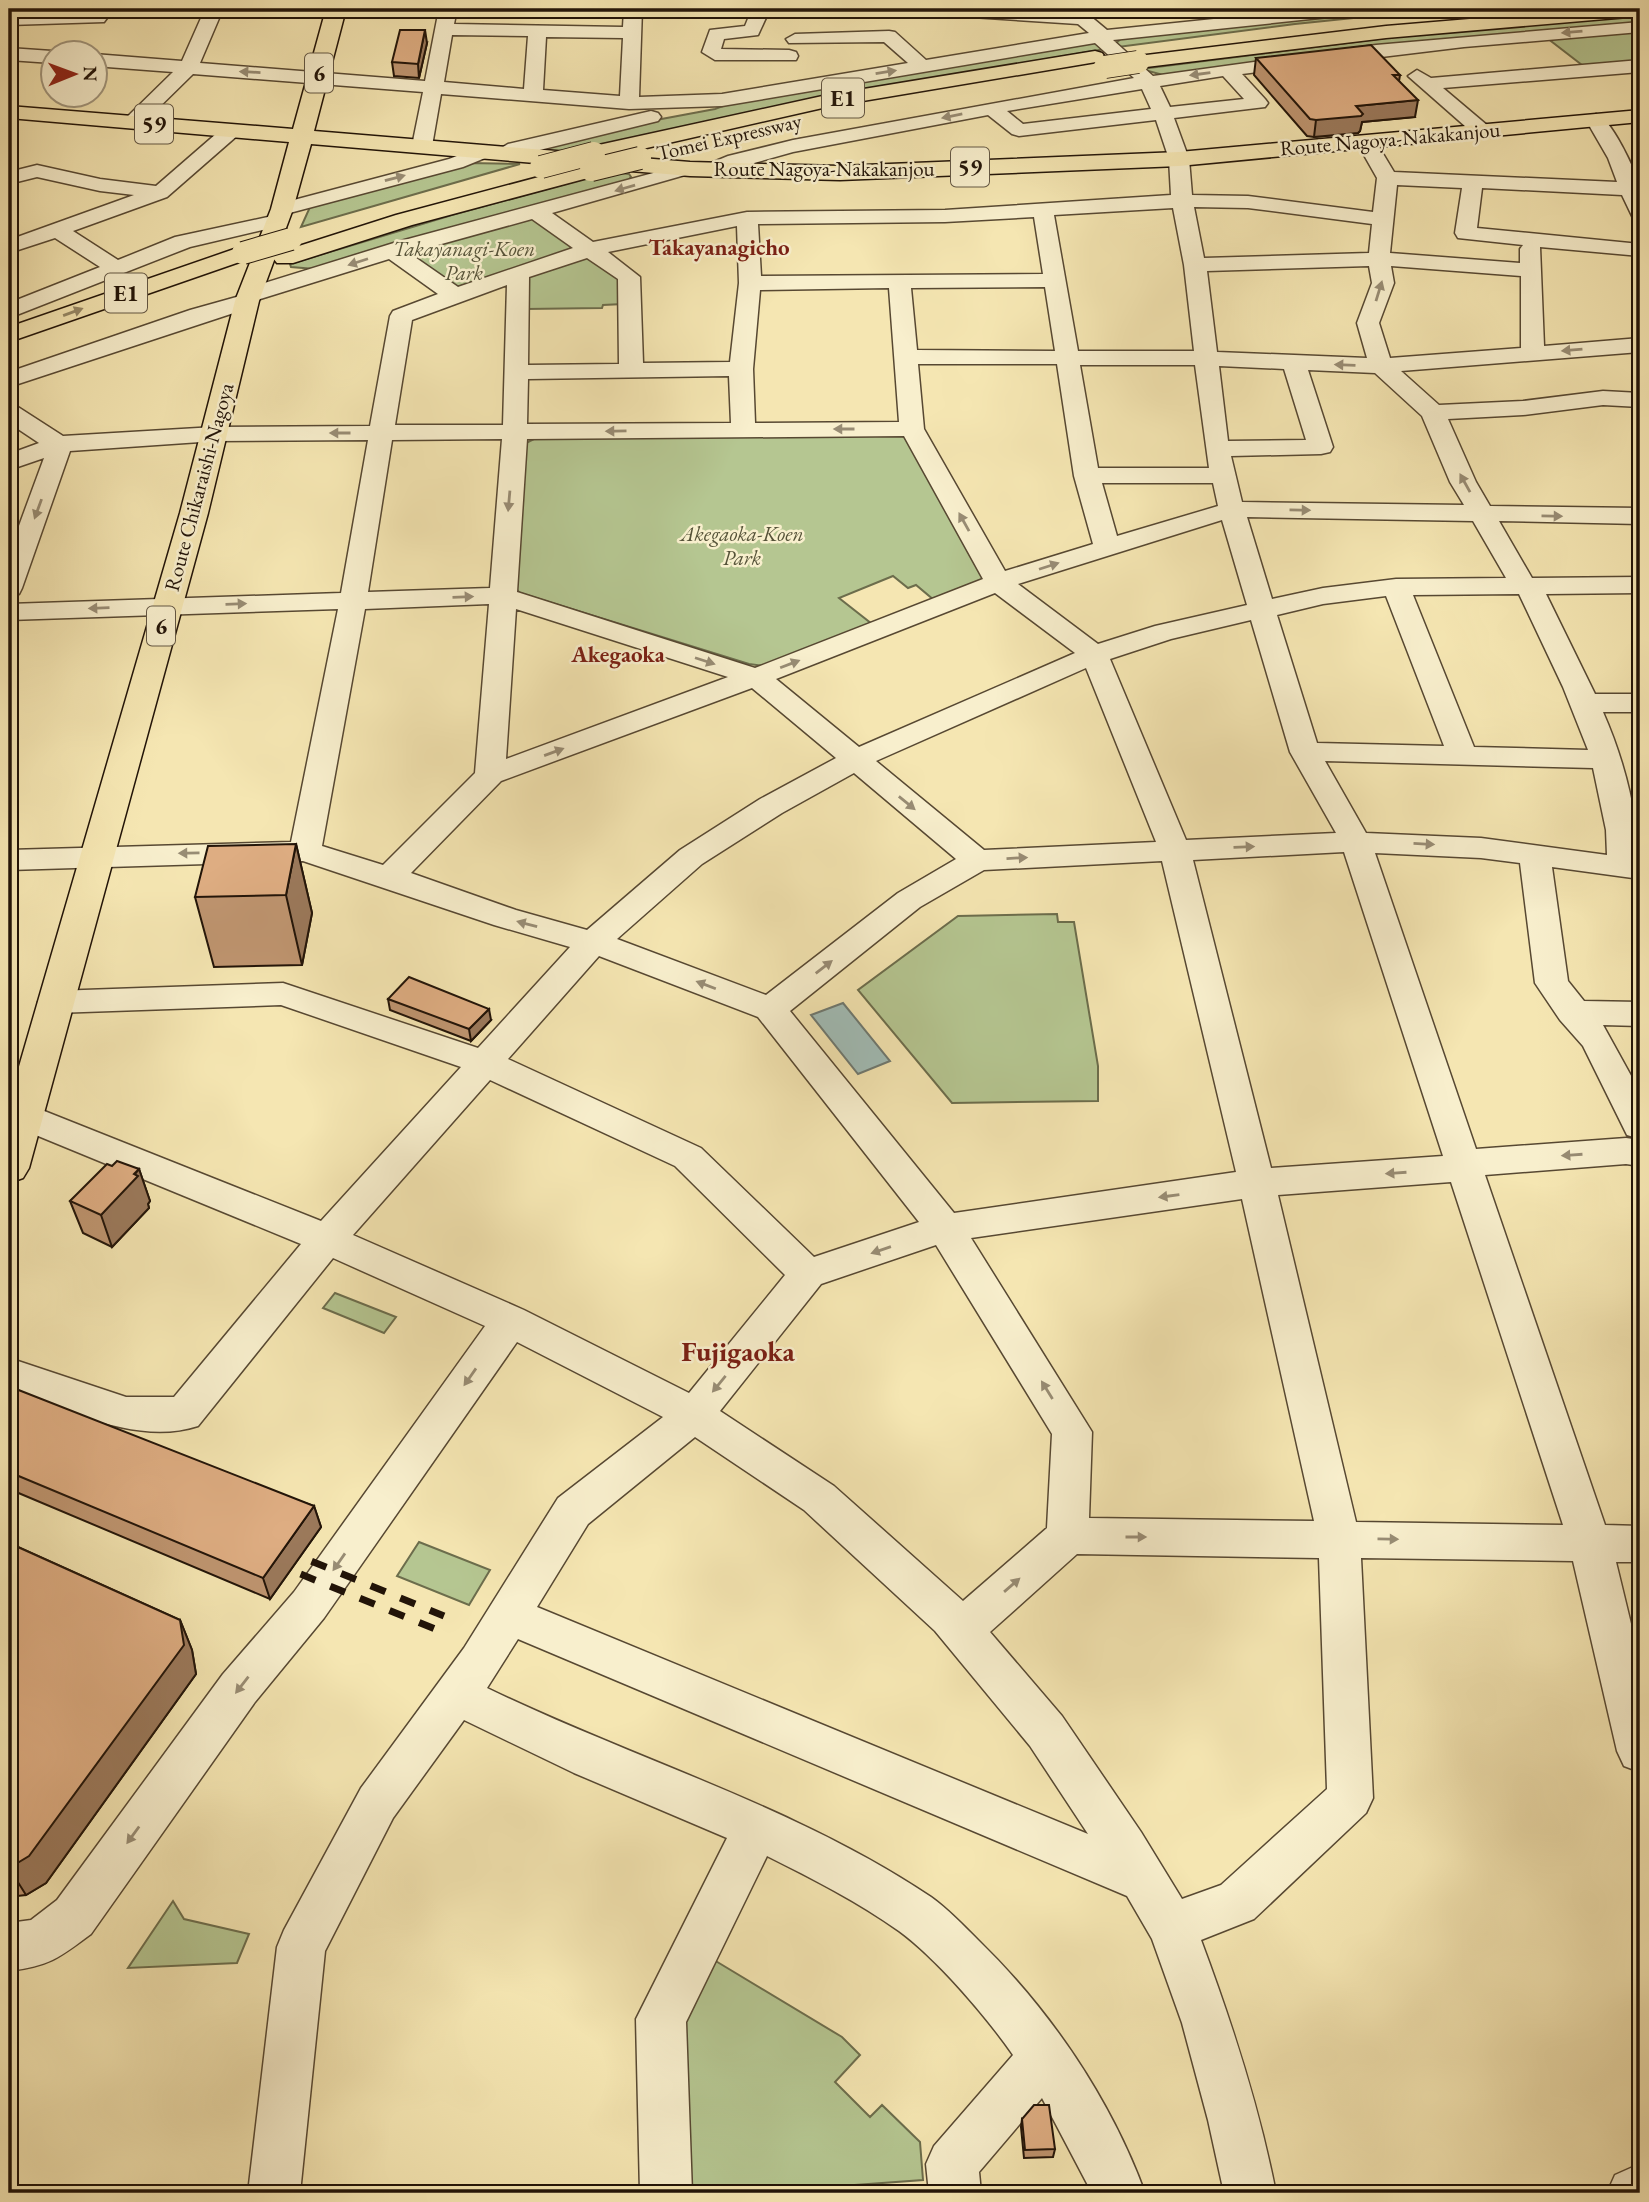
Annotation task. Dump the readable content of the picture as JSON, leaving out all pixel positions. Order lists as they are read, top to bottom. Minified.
{"streets":{"main road":["6","E1","59","Tomei Expressway","Route Nagoya-Nakakanjou","Route Chikaraishi-Nagoya"]},"crossings":[["Tomei Expressway","Route Chikaraishi-Nagoya"],["Route Nagoya-Nakakanjou","Route Chikaraishi-Nagoya"]],"districts":["Takayanagicho","Akegaoka","Fujigaoka"],"parks":["Takayanagi-Koen Park","Akegaoka-Koen Park"],"north":"right"}
